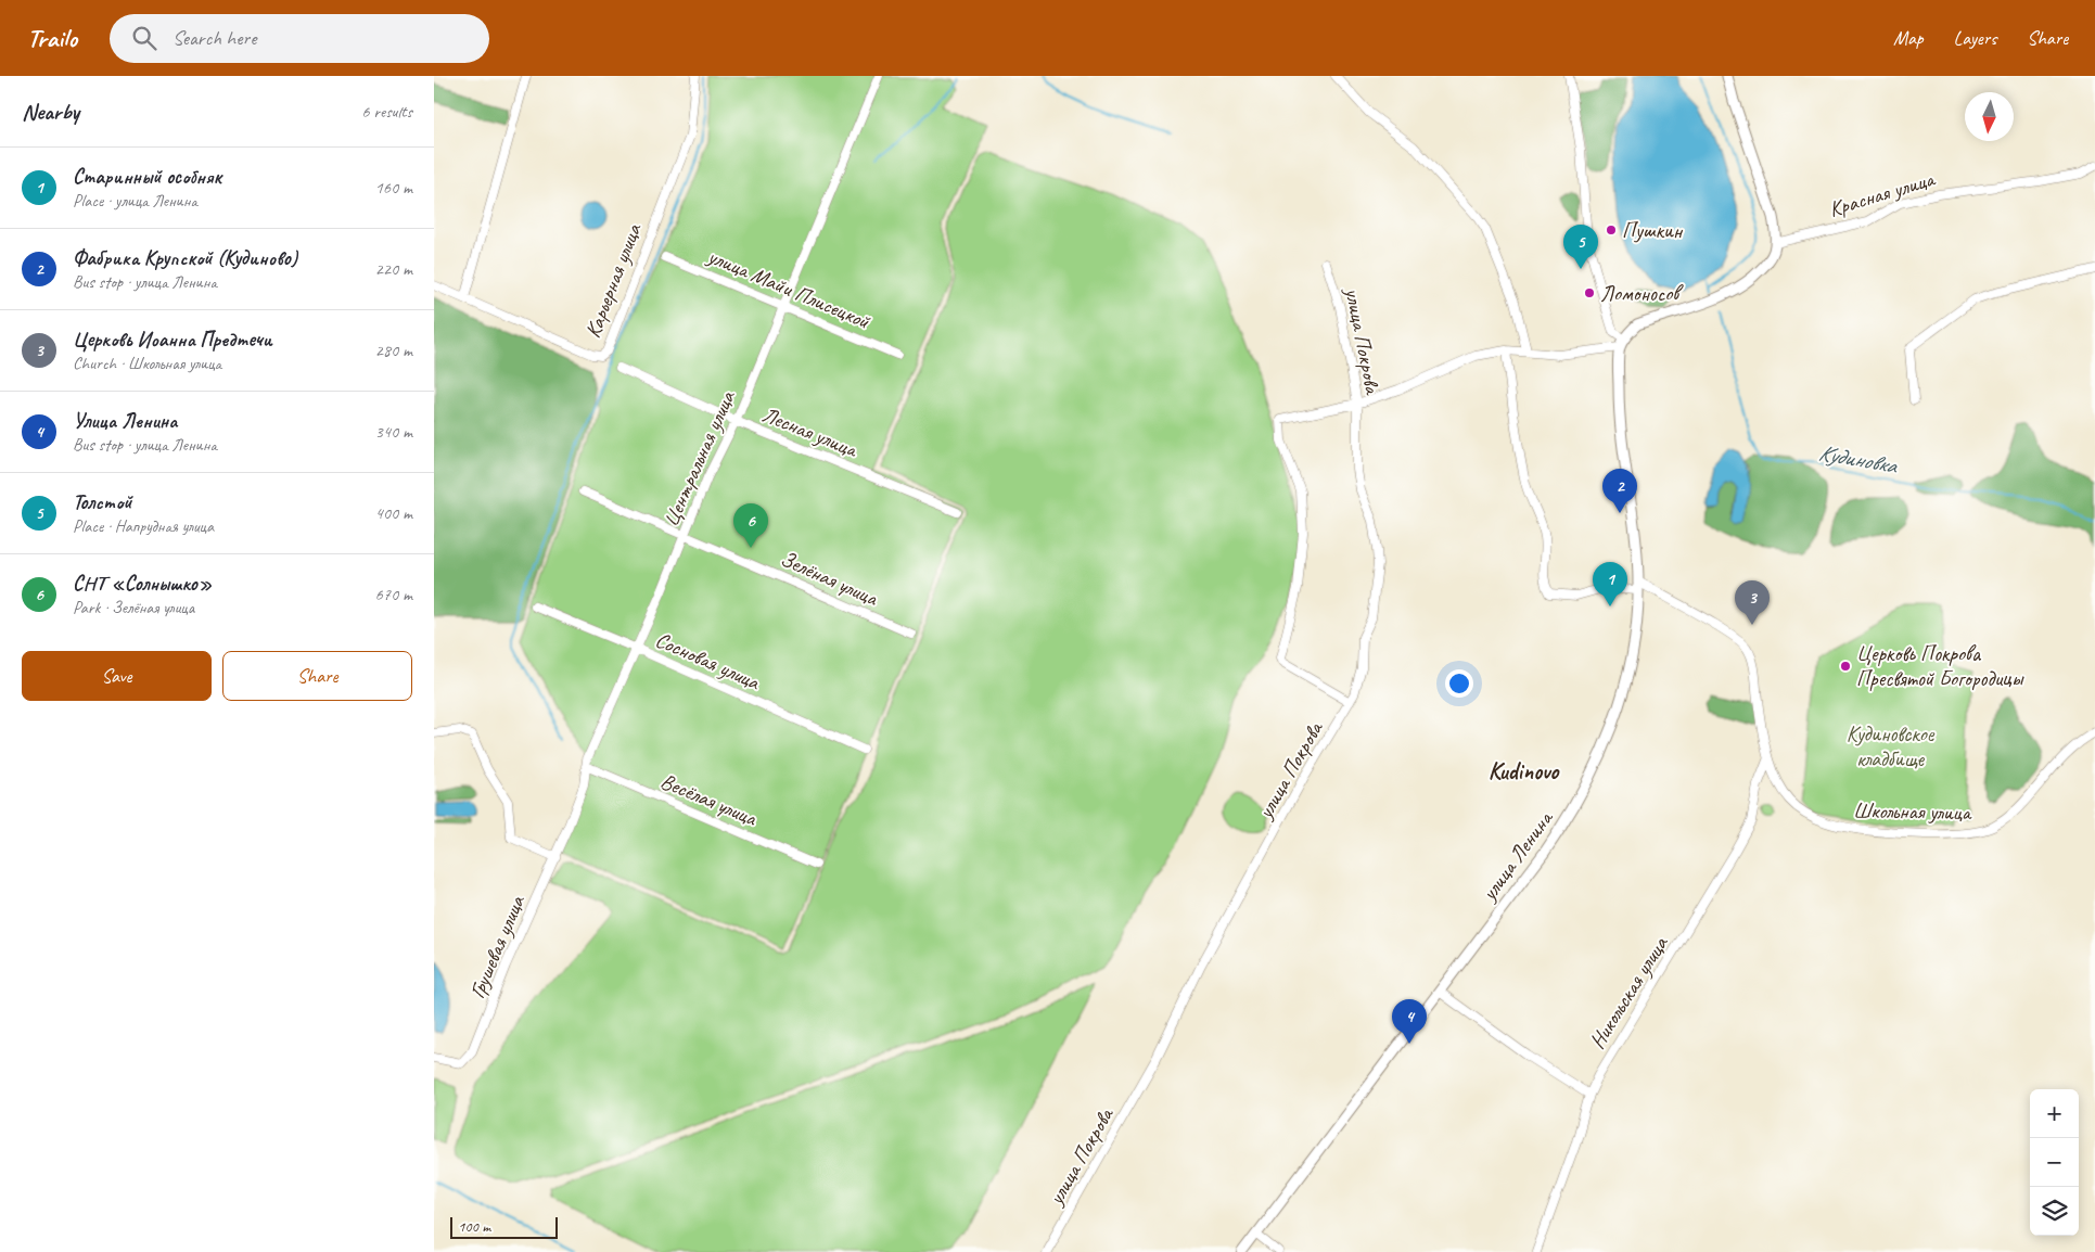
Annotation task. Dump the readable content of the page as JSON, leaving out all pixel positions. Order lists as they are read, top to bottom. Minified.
{"streets":{"main road":["улица Ленина"],"street":["Красная улица","Карьерная улица","улица Майи Плисецкой","улица Покрова","Лесная улица","Центральная улица","Зелёная улица","Сосновая улица","Весёлая улица","Школьная улица","Грушевая улица","Никольская улица"]},"crossings":[["улица Майи Плисецкой","Центральная улица"],["Лесная улица","Центральная улица"],["Центральная улица","Зелёная улица"],["Центральная улица","Сосновая улица"],["Центральная улица","Весёлая улица"],["Центральная улица","Грушевая улица"],["Школьная улица","улица Ленина"],["Школьная улица","Никольская улица"]],"districts":["Kudinovo"],"water":["Кудиновка"],"parks":["Кудиновское кладбище"],"places":["Пушкин","Ломоносов","Церковь Покрова Пресвятой Богородицы"],"scale_bar":"100 m","north":"bottom","page":{"header":"Trailo","search":"Search here","nav":["Map","Layers","Share"],"heading":["Nearby","6 results"],"list":[{"mark":"1","name":"Старинный особняк","note":"Place · улица Ленина","value":"160 m"},{"mark":"2","name":"Фабрика Крупской (Кудиново)","note":"Bus stop · улица Ленина","value":"220 m"},{"mark":"3","name":"Церковь Иоанна Предтечи","note":"Church · Школьная улица","value":"280 m"},{"mark":"4","name":"Улица Ленина","note":"Bus stop · улица Ленина","value":"340 m"},{"mark":"5","name":"Толстой","note":"Place · Напрудная улица","value":"400 m"},{"mark":"6","name":"СНТ «Солнышко»","note":"Park · Зелёная улица","value":"670 m"}],"pins":["5","2","6","1","3","4"],"buttons":["Save","Share"],"map_buttons":["+","−"],"scale":"100 m"}}
